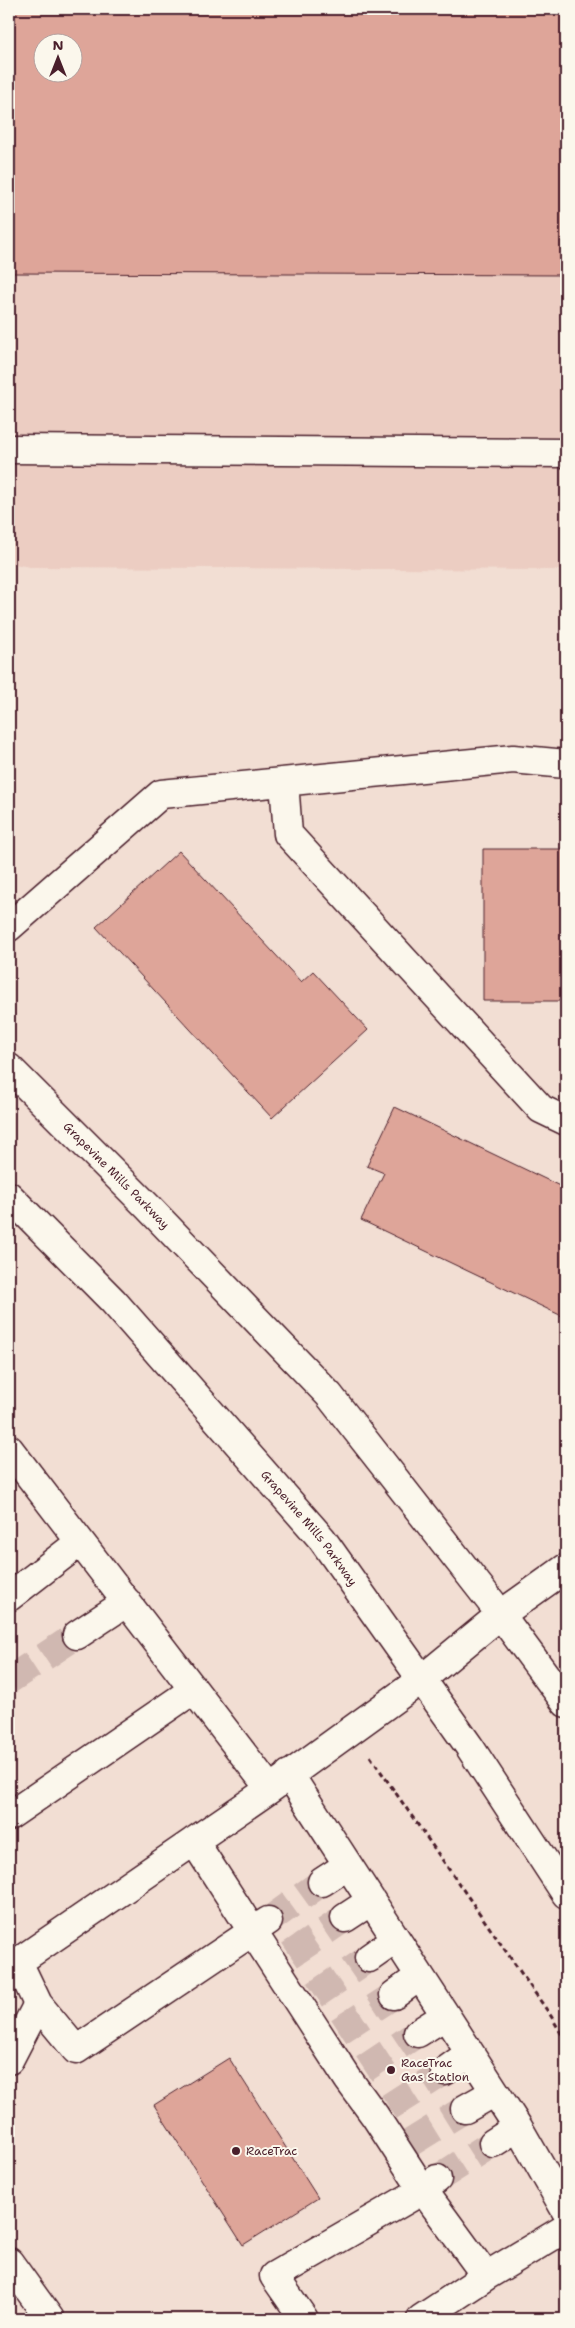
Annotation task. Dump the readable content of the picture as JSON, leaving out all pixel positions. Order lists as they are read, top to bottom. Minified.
{"streets":{"main road":["Grapevine Mills Parkway"]},"places":["RaceTrac Gas Station","RaceTrac"],"north":"top"}
